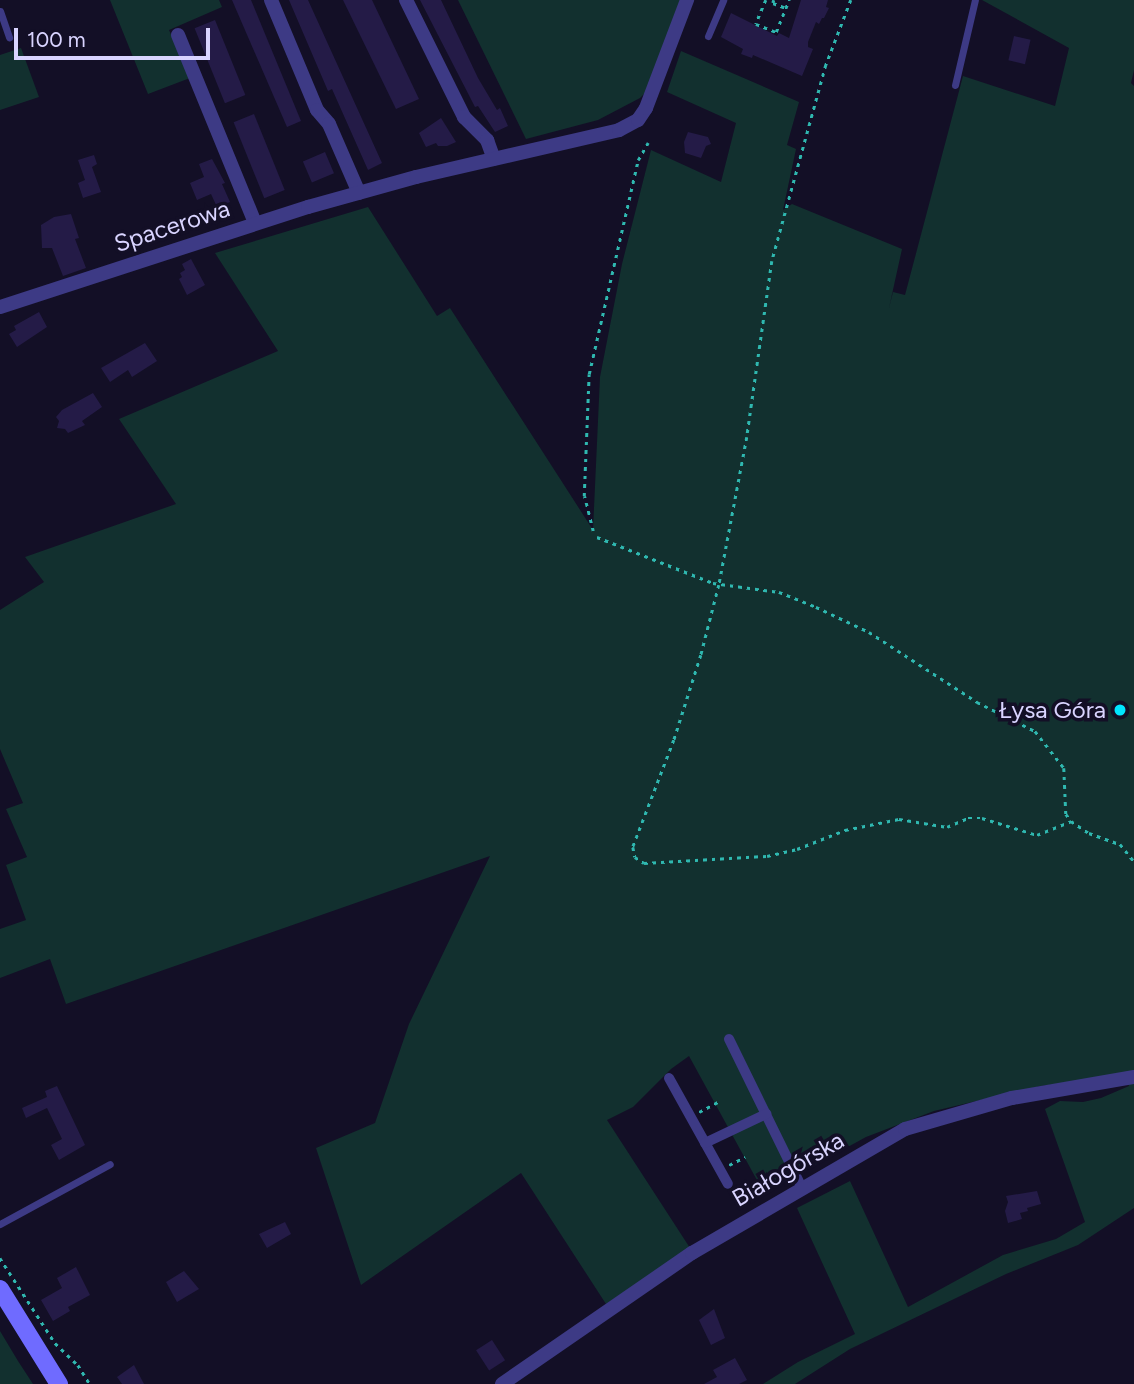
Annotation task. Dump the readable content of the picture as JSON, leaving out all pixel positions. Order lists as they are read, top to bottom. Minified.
{"streets":{"street":["Spacerowa","Białogórska"]},"places":["Łysa Góra"],"scale_bar":"100 m"}
